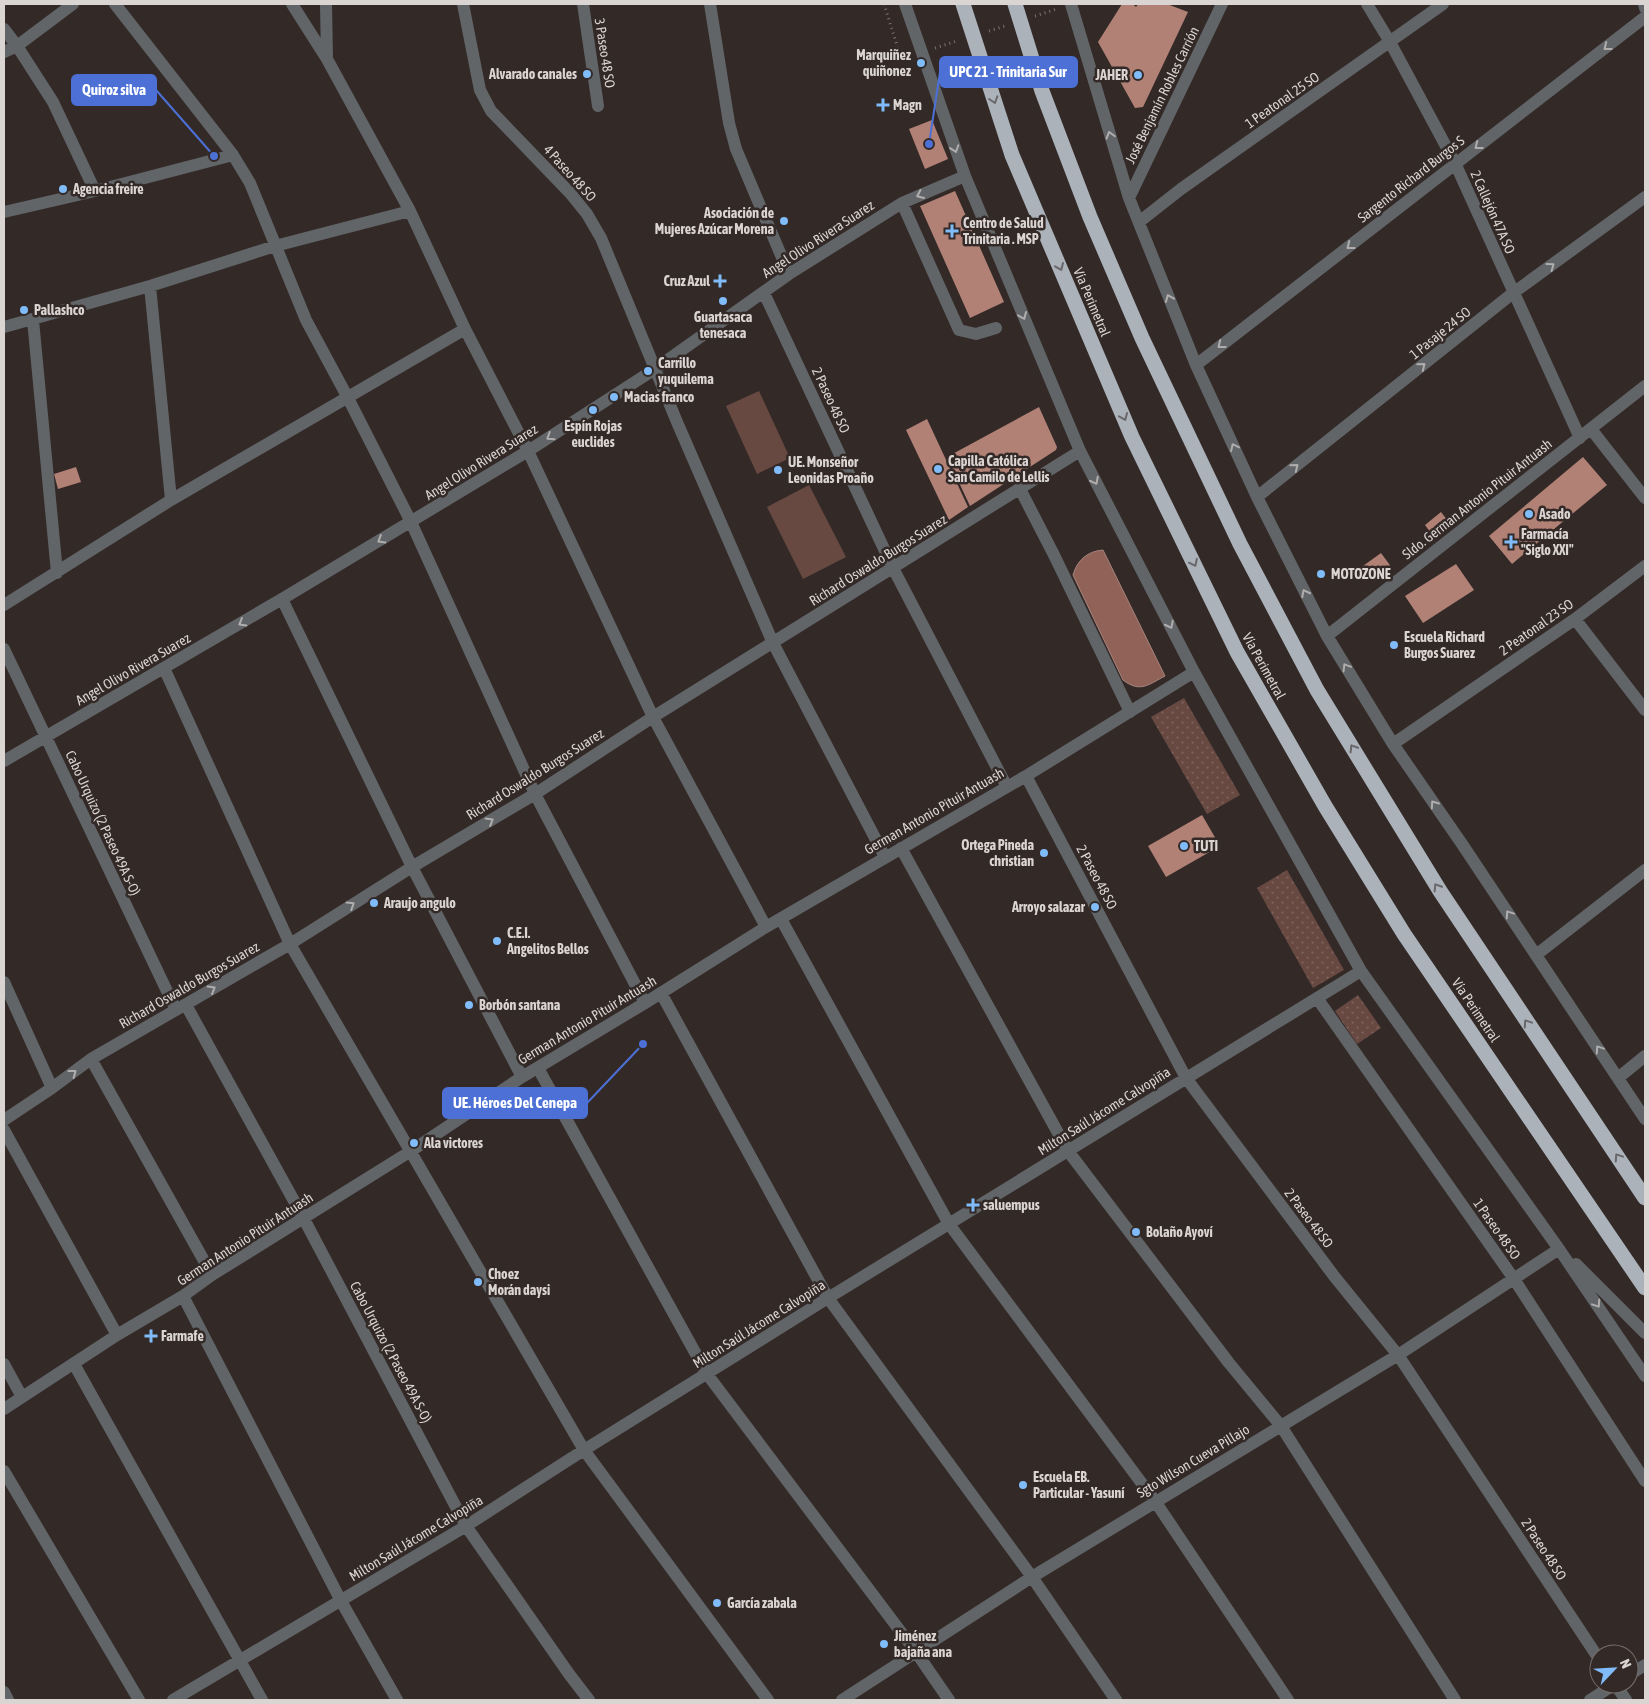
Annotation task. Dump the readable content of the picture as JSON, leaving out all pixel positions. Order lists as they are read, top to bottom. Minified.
{"streets":{"highway":["Vía Perimetral"],"street":["3 Paseo 48 SO","José Benjamín Robles Carrión","1 Peatonal 25 SO","4 Paseo 48 SO","Sargento Richard Burgos S","2 Callejón 47A SO","Angel Olivo Rivera Suarez","1 Pasaje 24 SO","2 Paseo 48 SO","Sldo. German Antonio Pituir Antuash","Richard Oswaldo Burgos Suarez","2 Peatonal 23 SO","German Antonio Pituir Antuash","Cabo Urquizo (2 Paseo 49A S-O)","Milton Saúl Jácome Calvopiña","1 Paseo 48 SO","Sgto Wilson Cueva Pillajo"]},"crossings":[["1 Peatonal 25 SO","2 Callejón 47A SO"],["4 Paseo 48 SO","Angel Olivo Rivera Suarez"],["4 Paseo 48 SO","Richard Oswaldo Burgos Suarez"],["4 Paseo 48 SO","German Antonio Pituir Antuash"],["Sargento Richard Burgos S","2 Callejón 47A SO"],["2 Callejón 47A SO","1 Pasaje 24 SO"],["2 Callejón 47A SO","Sldo. German Antonio Pituir Antuash"],["Angel Olivo Rivera Suarez","2 Paseo 48 SO"],["Angel Olivo Rivera Suarez","Cabo Urquizo (2 Paseo 49A S-O)"],["2 Paseo 48 SO","Richard Oswaldo Burgos Suarez"],["2 Paseo 48 SO","German Antonio Pituir Antuash"],["2 Paseo 48 SO","Milton Saúl Jácome Calvopiña"],["2 Paseo 48 SO","Sgto Wilson Cueva Pillajo"],["Richard Oswaldo Burgos Suarez","Cabo Urquizo (2 Paseo 49A S-O)"],["German Antonio Pituir Antuash","Cabo Urquizo (2 Paseo 49A S-O)"],["Cabo Urquizo (2 Paseo 49A S-O)","Milton Saúl Jácome Calvopiña"],["Milton Saúl Jácome Calvopiña","1 Paseo 48 SO"],["1 Paseo 48 SO","Sgto Wilson Cueva Pillajo"]],"one_way":["Sargento Richard Burgos S","Angel Olivo Rivera Suarez","1 Pasaje 24 SO","Richard Oswaldo Burgos Suarez"],"places":{"other":["Marquiñez quiñonez","Alvarado canales","JAHER","UPC 21 - Trinitaria Sur","Quiroz silva","Agencia freire","Asociación de Mujeres Azúcar Morena","Guartasaca tenesaca","Pallashco","Carrillo yuquilema","Macias franco","Espín Rojas euclides","Capilla Católica San Camilo de Lellis","UE. Monseñor Leonidas Proaño","Asado","MOTOZONE","Escuela Richard Burgos Suarez","TUTI","Ortega Pineda christian","Araujo angulo","Arroyo salazar","C.E.I. Angelitos Bellos","Borbón santana","UE. Héroes Del Cenepa","Ala victores","Bolaño Ayoví","Choez Morán daysi","Escuela EB. Particular - Yasuní","García zabala","Jiménez bajaña ana"],"health":["Magn","Centro de Salud Trinitaria . MSP","Cruz Azul","Farmacía \"Siglo XXI\"","saluempus","Farmafe"]},"north":"top right"}
